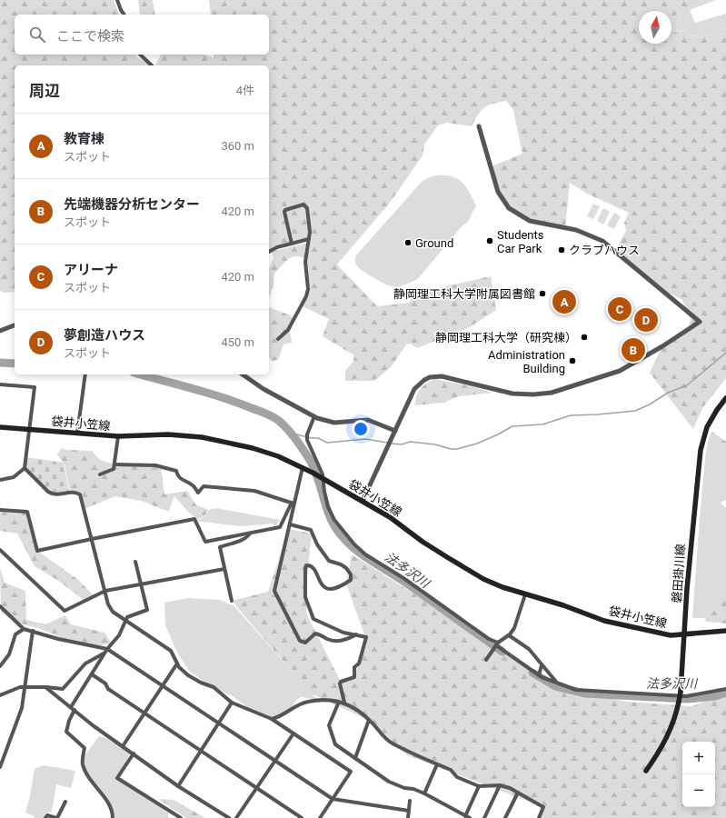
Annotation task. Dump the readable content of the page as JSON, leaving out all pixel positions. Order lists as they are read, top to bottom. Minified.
{"streets":{"main road":["袋井小笠線","磐田掛川線"]},"crossings":[["袋井小笠線","磐田掛川線"]],"water":["法多沢川"],"places":["Students Car Park","Ground","クラブハウス","静岡理工科大学附属図書館","静岡理工科大学（研究棟）","Administration Building"],"north":"top","page":{"search":"ここで検索","heading":["周辺","4件"],"list":[{"mark":"A","name":"教育棟","note":"スポット","value":"360 m"},{"mark":"B","name":"先端機器分析センター","note":"スポット","value":"420 m"},{"mark":"C","name":"アリーナ","note":"スポット","value":"420 m"},{"mark":"D","name":"夢創造ハウス","note":"スポット","value":"450 m"}],"pins":["A","C","D","B"],"map_buttons":["+","−"]}}
